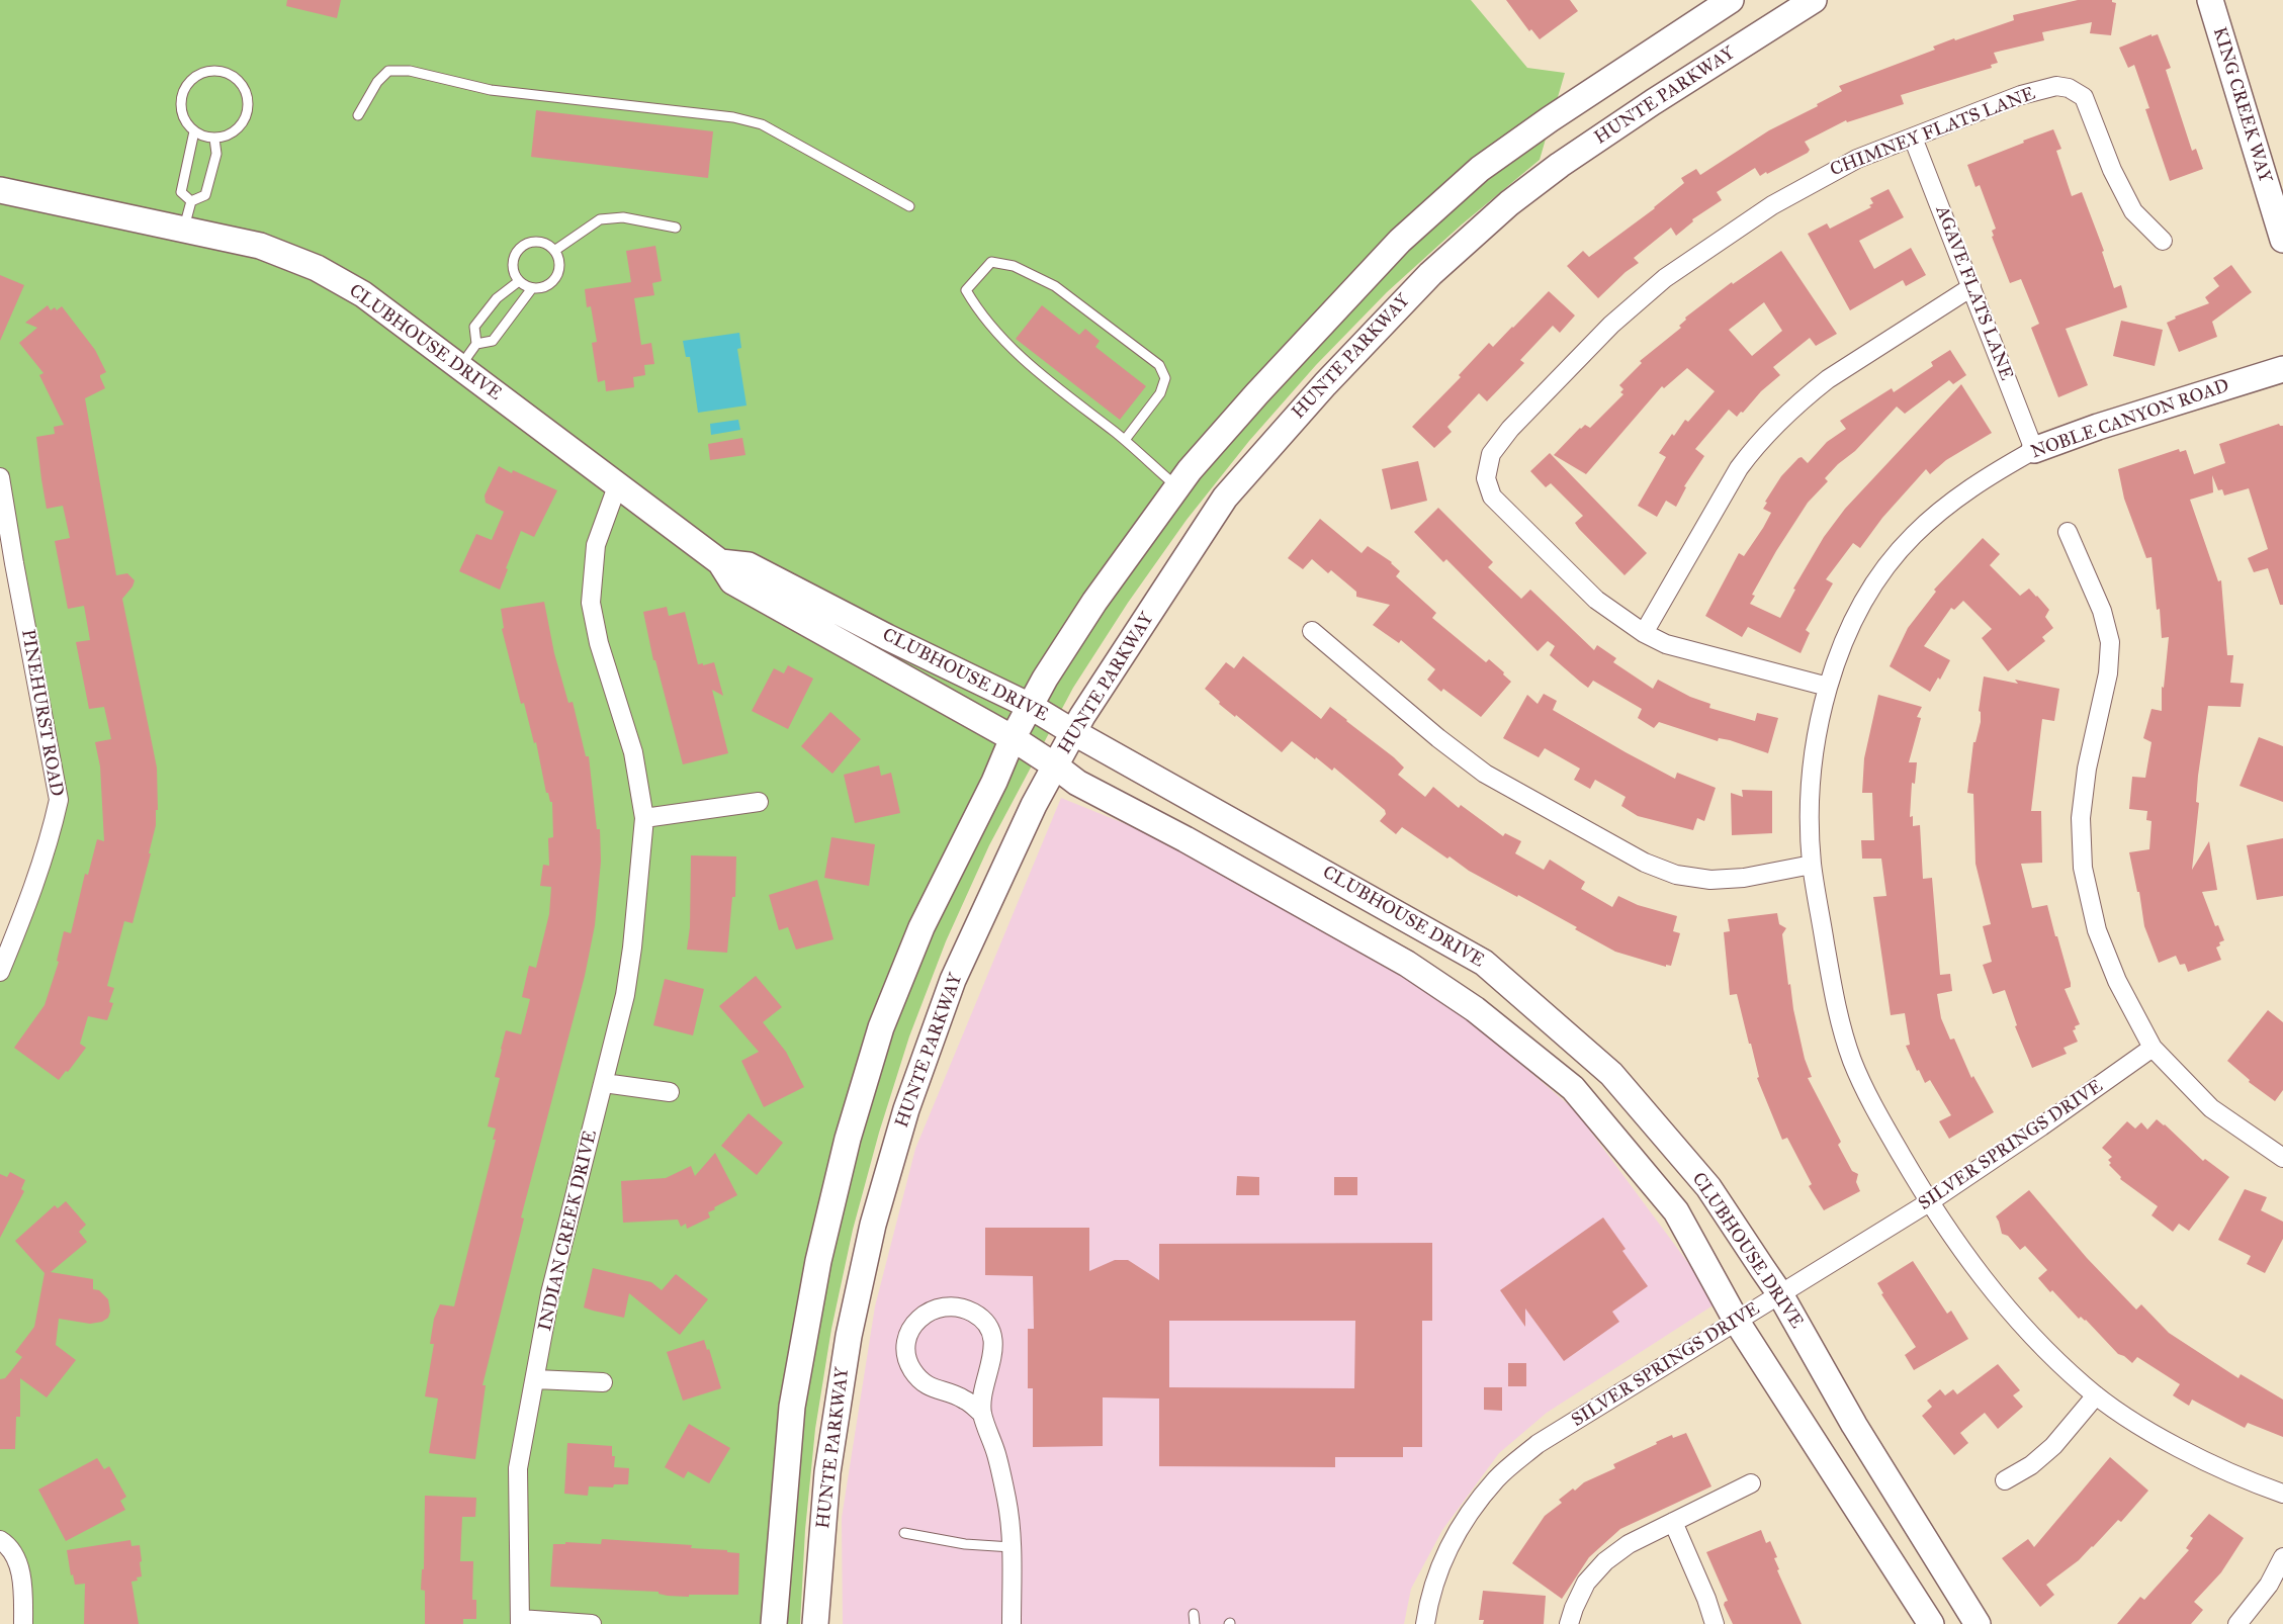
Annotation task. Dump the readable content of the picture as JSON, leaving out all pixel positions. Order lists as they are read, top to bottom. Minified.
{"streets":{"street":["HUNTE PARKWAY","KING CREEK WAY","CHIMNEY FLATS LANE","AGAVE FLATS LANE","CLUBHOUSE DRIVE","NOBLE CANYON ROAD","PINEHURST ROAD","SILVER SPRINGS DRIVE","INDIAN CREEK DRIVE"]},"crossings":[["HUNTE PARKWAY","CLUBHOUSE DRIVE"],["CHIMNEY FLATS LANE","AGAVE FLATS LANE"],["CHIMNEY FLATS LANE","NOBLE CANYON ROAD"],["AGAVE FLATS LANE","NOBLE CANYON ROAD"],["CLUBHOUSE DRIVE","SILVER SPRINGS DRIVE"],["CLUBHOUSE DRIVE","INDIAN CREEK DRIVE"],["NOBLE CANYON ROAD","SILVER SPRINGS DRIVE"]]}
